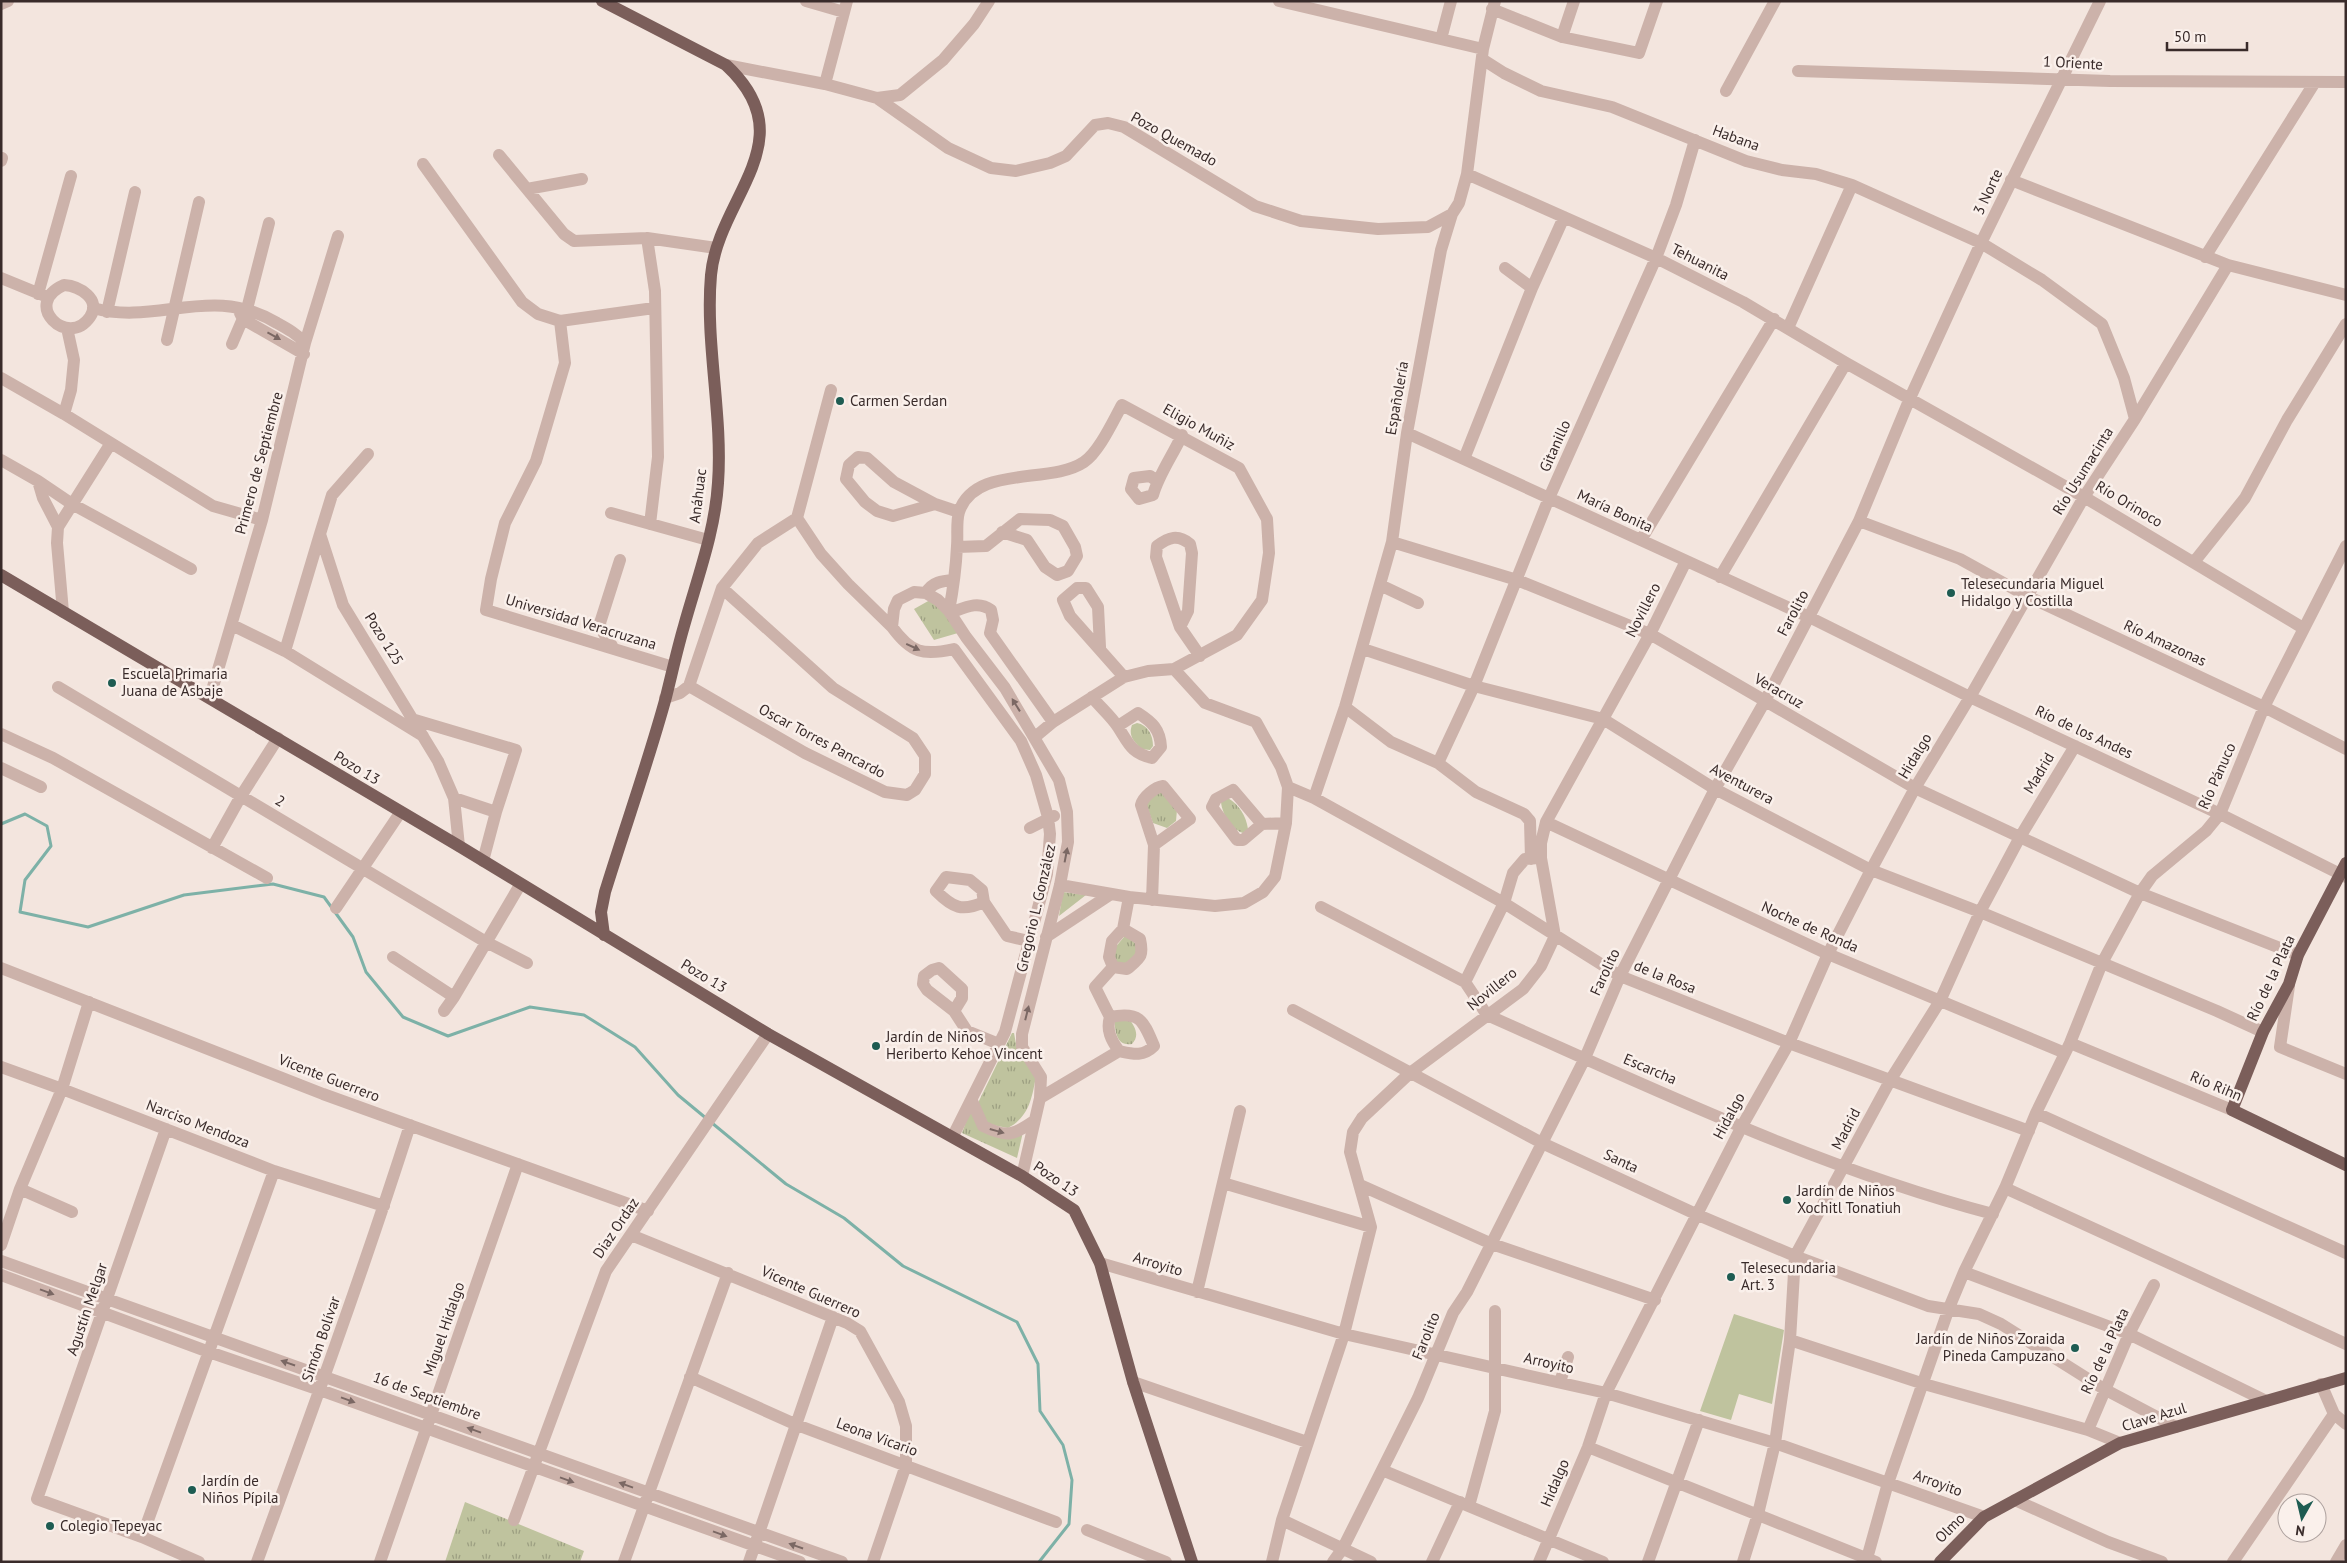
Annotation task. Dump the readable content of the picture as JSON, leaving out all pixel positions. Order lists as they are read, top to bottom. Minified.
{"streets":{"main road":["Anáhuac","Pozo 13","Río de la Plata","Río Rihn","Clave Azul","Olmo"],"street":["1 Oriente","Habana","Pozo Quemado","3 Norte","Tehuanita","Españolería","Eligio Muñiz","Gitanillo","Primero de Septiembre","Río Usumacinta","Río Orinoco","María Bonita","Novillero","Farolito","Universidad Veracruzana","Pozo 125","Río Amazonas","Veracruz","Río de los Andes","Oscar Torres Pancardo","Hidalgo","Madrid","Río Pánuco","Aventurera","2","Gregorio L. González","Noche de Ronda","de la Rosa","Escarcha","Vicente Guerrero","Narciso Mendoza","Santa","Diaz Ordaz","Arroyito","Agustín Melgar","Miguel Hidalgo","Simón Bolívar","16 de Septiembre","Leona Vicario"]},"crossings":[["1 Oriente","3 Norte"],["Habana","3 Norte"],["Habana","Españolería"],["Habana","Gitanillo"],["Habana","Río Usumacinta"],["Pozo Quemado","Españolería"],["Pozo Quemado","Anáhuac"],["3 Norte","Tehuanita"],["3 Norte","Río Orinoco"],["3 Norte","Farolito"],["Tehuanita","Españolería"],["Tehuanita","Gitanillo"],["Tehuanita","Río Orinoco"],["Tehuanita","Farolito"],["Españolería","María Bonita"],["Españolería","Veracruz"],["Españolería","Aventurera"],["Españolería","de la Rosa"],["Eligio Muñiz","Gregorio L. González"],["Gitanillo","María Bonita"],["Gitanillo","Veracruz"],["Gitanillo","Aventurera"],["Primero de Septiembre","Pozo 13"],["Río Usumacinta","Río Orinoco"],["Río Usumacinta","Río Amazonas"],["Río Usumacinta","Río de los Andes"],["Río Usumacinta","Hidalgo"],["Anáhuac","Universidad Veracruzana"],["Anáhuac","Pozo 13"],["Río Orinoco","Farolito"],["Río Orinoco","Río Pánuco"],["María Bonita","Novillero"],["María Bonita","Farolito"],["María Bonita","Río de los Andes"],["Novillero","Veracruz"],["Novillero","Aventurera"],["Novillero","Noche de Ronda"],["Novillero","de la Rosa"],["Novillero","Escarcha"],["Novillero","Santa"],["Novillero","Arroyito"],["Farolito","Río Amazonas"],["Farolito","Veracruz"],["Farolito","Río de los Andes"],["Farolito","Aventurera"],["Farolito","Noche de Ronda"],["Farolito","de la Rosa"],["Farolito","Escarcha"],["Farolito","Santa"],["Farolito","Arroyito"],["Pozo 125","Pozo 13"],["Río Amazonas","Río Pánuco"],["Veracruz","Hidalgo"],["Veracruz","Madrid"],["Veracruz","Río Pánuco"],["Veracruz","Río de la Plata"],["Río de los Andes","Hidalgo"],["Río de los Andes","Madrid"],["Río de los Andes","Río Pánuco"],["Río de los Andes","Río de la Plata"],["Hidalgo","Aventurera"],["Hidalgo","Noche de Ronda"],["Hidalgo","de la Rosa"],["Hidalgo","Escarcha"],["Hidalgo","Santa"],["Hidalgo","Arroyito"],["Pozo 13","Gregorio L. González"],["Pozo 13","Diaz Ordaz"],["Pozo 13","Arroyito"],["Madrid","Aventurera"],["Madrid","Noche de Ronda"],["Madrid","de la Rosa"],["Madrid","Escarcha"],["Madrid","Santa"],["Madrid","Arroyito"],["Río Pánuco","Aventurera"],["Río Pánuco","Noche de Ronda"],["Río Pánuco","de la Rosa"],["Río Pánuco","Escarcha"],["Río Pánuco","Río Rihn"],["Río Pánuco","Santa"],["Río Pánuco","Arroyito"],["Aventurera","Río de la Plata"],["Noche de Ronda","Río Rihn"],["Río de la Plata","Río Rihn"],["Río de la Plata","Santa"],["Vicente Guerrero","Diaz Ordaz"],["Vicente Guerrero","Miguel Hidalgo"],["Vicente Guerrero","Simón Bolívar"],["Vicente Guerrero","Leona Vicario"],["Narciso Mendoza","Agustín Melgar"],["Narciso Mendoza","Simón Bolívar"],["Santa","Clave Azul"],["Diaz Ordaz","16 de Septiembre"],["Arroyito","Clave Azul"],["Arroyito","Olmo"],["Agustín Melgar","16 de Septiembre"],["Miguel Hidalgo","16 de Septiembre"],["Simón Bolívar","16 de Septiembre"],["Clave Azul","Olmo"]],"places":["Carmen Serdan","Telesecundaria Miguel Hidalgo y Costilla","Escuela Primaria Juana de Asbaje","Jardín de Niños Heriberto Kehoe Vincent","Jardín de Niños Xochitl Tonatiuh","Telesecundaria Art. 3","Jardín de Niños Zoraida Pineda Campuzano","Jardín de Niños Pípila","Colegio Tepeyac"],"scale_bar":"50 m","north":"bottom"}
